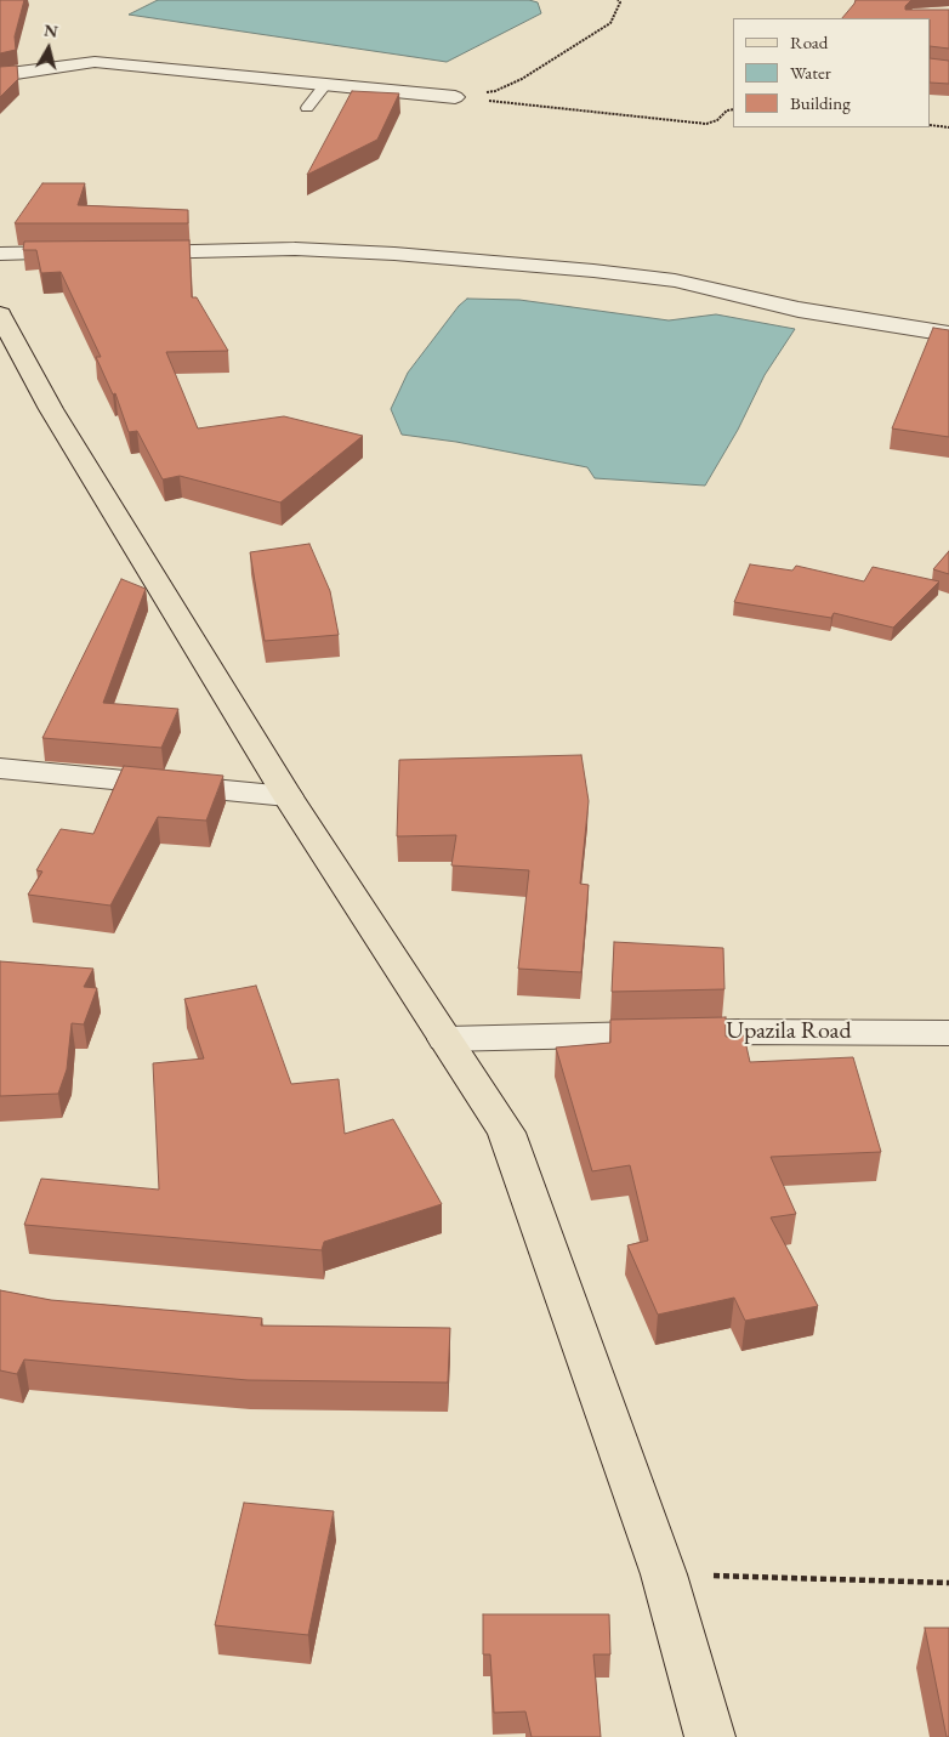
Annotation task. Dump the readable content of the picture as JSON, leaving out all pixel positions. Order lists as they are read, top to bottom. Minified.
{"streets":{"street":["Upazila Road"]},"legend":["Road","Water","Building"],"north":"top"}
